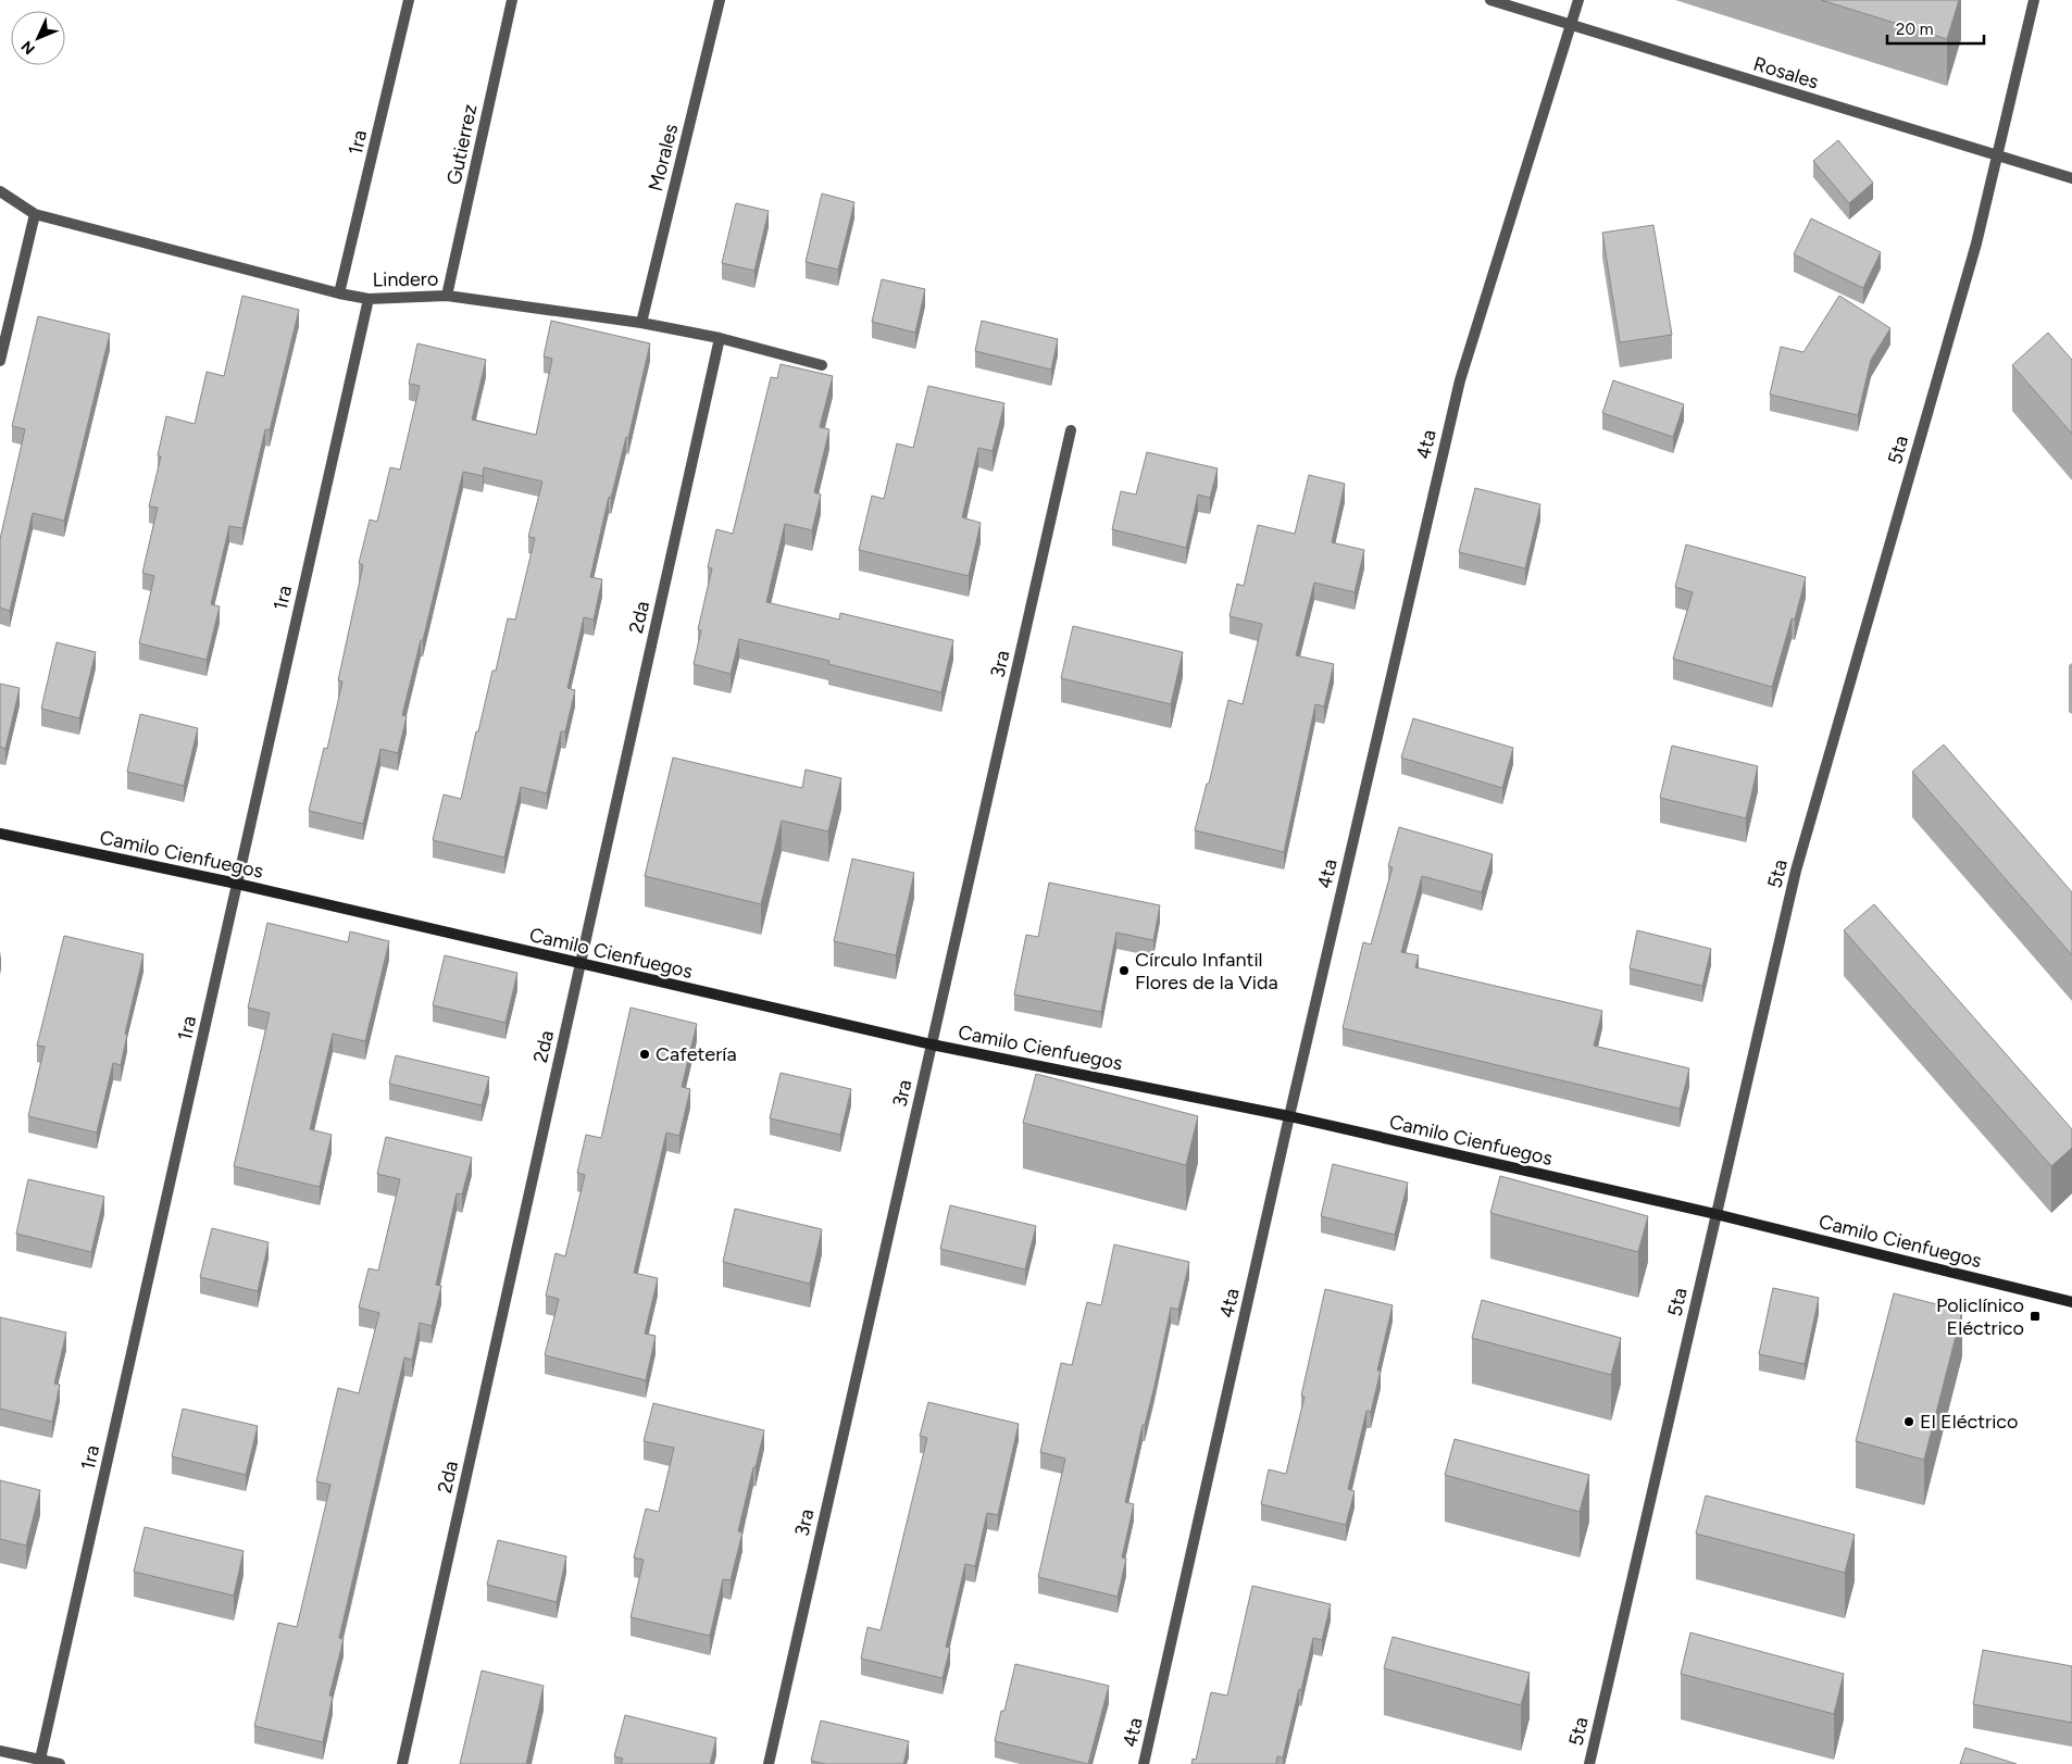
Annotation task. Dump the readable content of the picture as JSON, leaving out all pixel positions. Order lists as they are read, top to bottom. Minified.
{"streets":{"street":["Rosales","1ra","Gutierrez","Morales","Lindero","4ta","5ta","2da","3ra","Camilo Cienfuegos"]},"crossings":[["Rosales","4ta"],["Rosales","5ta"],["1ra","Lindero"],["1ra","Camilo Cienfuegos"],["Gutierrez","Lindero"],["Morales","Lindero"],["Lindero","2da"],["4ta","Camilo Cienfuegos"],["5ta","Camilo Cienfuegos"],["2da","Camilo Cienfuegos"],["3ra","Camilo Cienfuegos"]],"places":{"other":["Círculo Infantil Flores de la Vida","Cafetería","El Eléctrico"],"transit":["Policlínico Eléctrico"]},"scale_bar":"20 m","north":"bottom left"}
